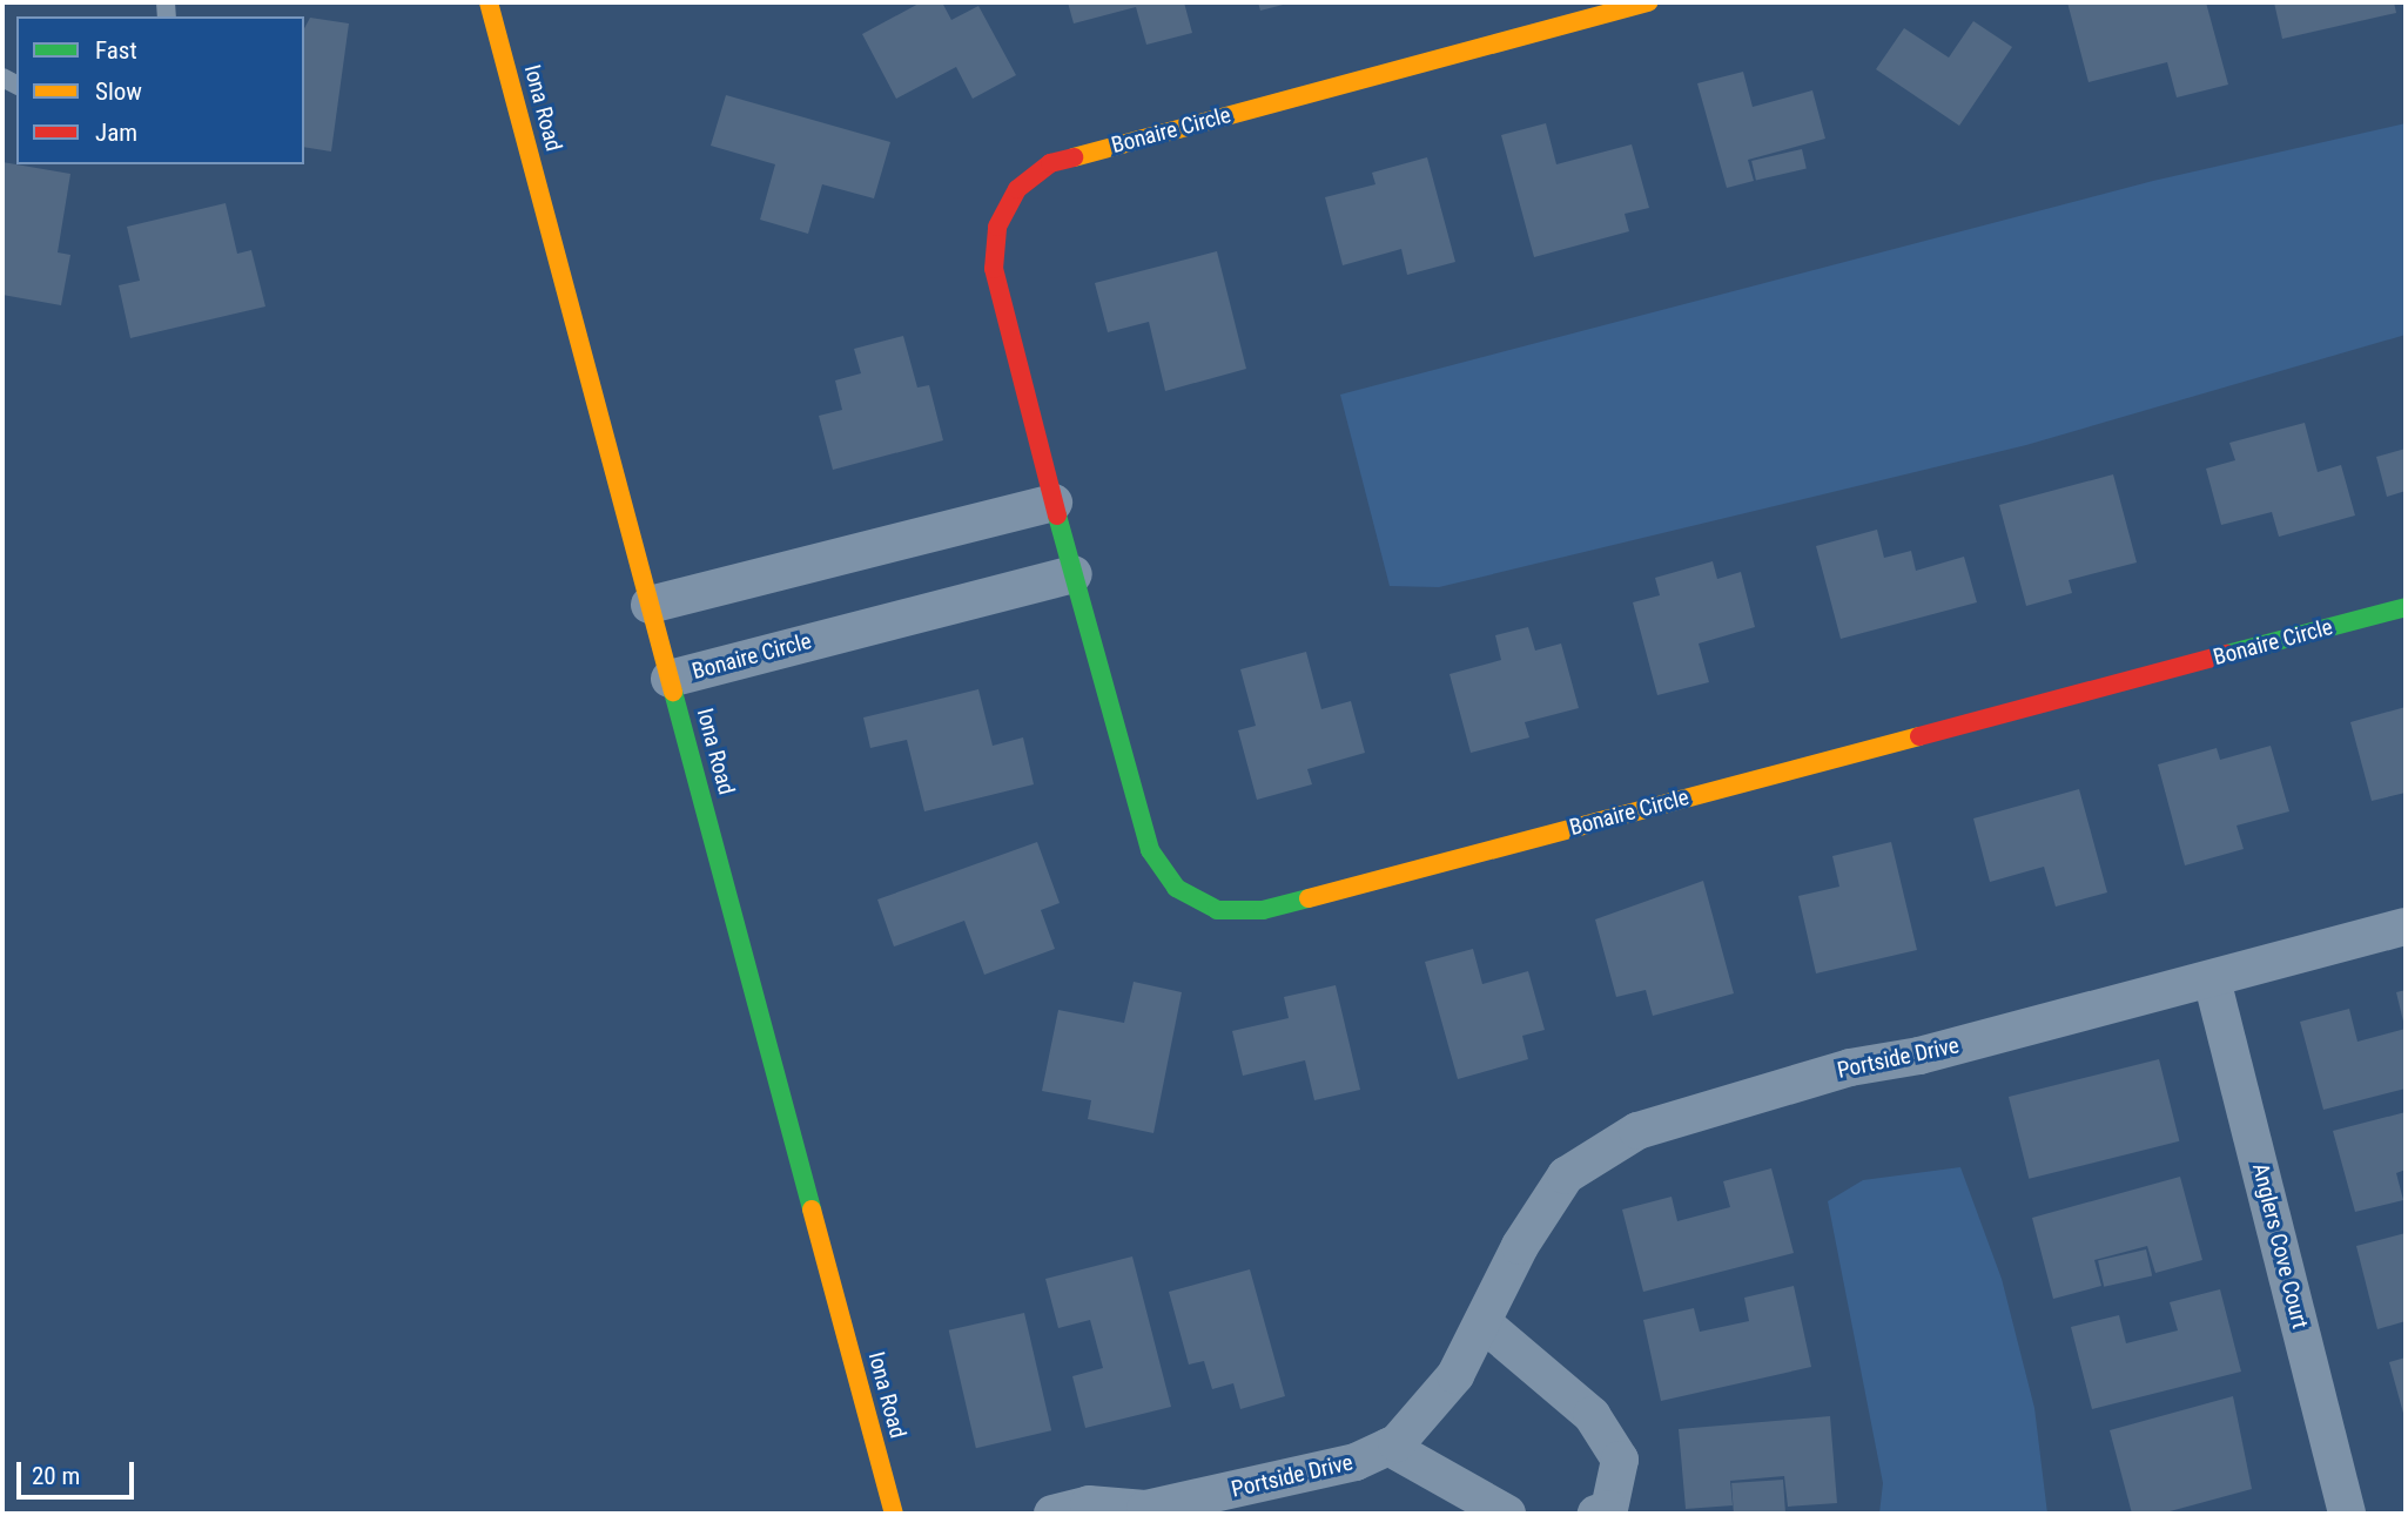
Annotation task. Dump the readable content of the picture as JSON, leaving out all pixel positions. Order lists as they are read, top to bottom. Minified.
{"streets":{"street":["Iona Road","Bonaire Circle","Portside Drive","Anglers Cove Court"]},"crossings":[["Iona Road","Bonaire Circle"],["Portside Drive","Anglers Cove Court"]],"legend":["Fast","Slow","Jam"],"scale_bar":"20 m"}
